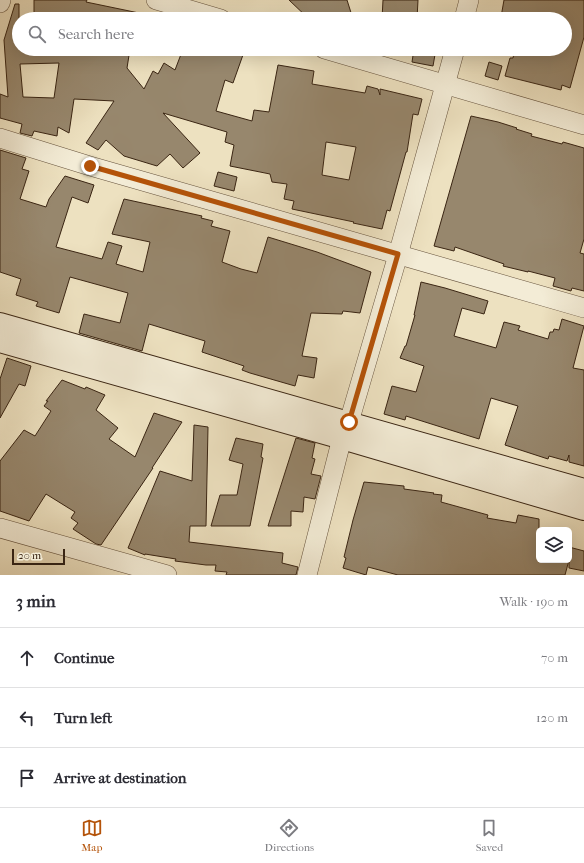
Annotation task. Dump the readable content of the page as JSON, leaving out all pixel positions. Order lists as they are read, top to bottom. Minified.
{"scale_bar":"20 m","page":{"search":"Search here","scale":"20 m","heading":["3 min","Walk · 190 m"],"list":[["Continue","70 m"],["Turn left","120 m"],"Arrive at destination"],"nav":["Map","Directions","Saved"]}}
